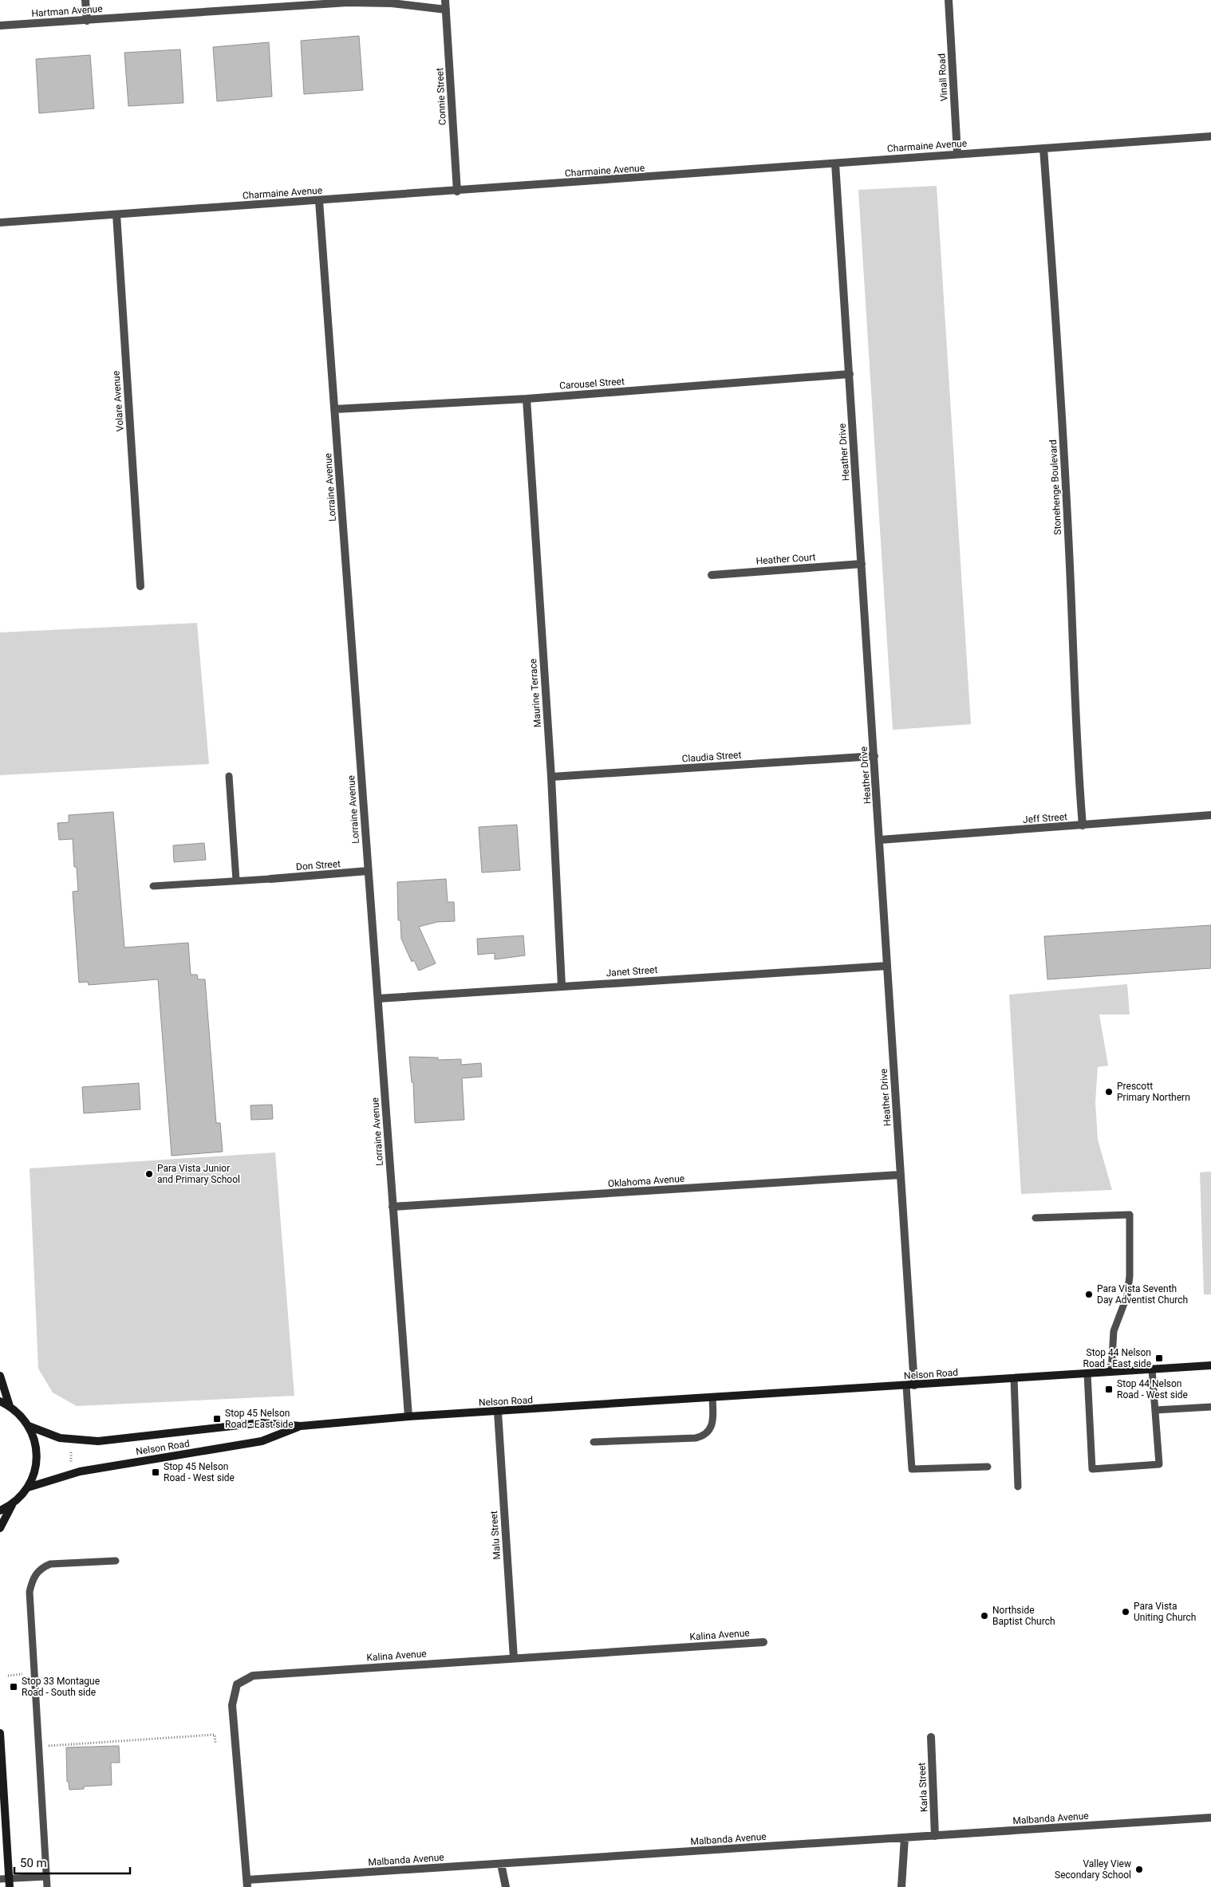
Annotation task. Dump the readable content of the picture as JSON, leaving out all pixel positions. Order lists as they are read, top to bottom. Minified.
{"streets":{"main road":["Nelson Road"],"street":["Hartman Avenue","Vinall Road","Connie Street","Charmaine Avenue","Carousel Street","Volare Avenue","Heather Drive","Lorraine Avenue","Stonehenge Boulevard","Heather Court","Maurine Terrace","Claudia Street","Jeff Street","Don Street","Janet Street","Oklahoma Avenue","Malu Street","Kalina Avenue","Karla Street","Malbanda Avenue"]},"crossings":[["Hartman Avenue","Connie Street"],["Vinall Road","Charmaine Avenue"],["Connie Street","Charmaine Avenue"],["Charmaine Avenue","Volare Avenue"],["Charmaine Avenue","Heather Drive"],["Charmaine Avenue","Lorraine Avenue"],["Charmaine Avenue","Stonehenge Boulevard"],["Carousel Street","Heather Drive"],["Carousel Street","Lorraine Avenue"],["Carousel Street","Maurine Terrace"],["Heather Drive","Heather Court"],["Heather Drive","Claudia Street"],["Heather Drive","Jeff Street"],["Heather Drive","Janet Street"],["Heather Drive","Oklahoma Avenue"],["Heather Drive","Nelson Road"],["Lorraine Avenue","Don Street"],["Lorraine Avenue","Janet Street"],["Lorraine Avenue","Oklahoma Avenue"],["Lorraine Avenue","Nelson Road"],["Stonehenge Boulevard","Jeff Street"],["Maurine Terrace","Claudia Street"],["Maurine Terrace","Janet Street"],["Nelson Road","Malu Street"],["Malu Street","Kalina Avenue"],["Kalina Avenue","Malbanda Avenue"],["Karla Street","Malbanda Avenue"]],"places":{"other":["Prescott Primary Northern","Para Vista Junior and Primary School","Para Vista Seventh Day Adventist Church","Para Vista Uniting Church","Northside Baptist Church","Valley View Secondary School"],"transit":["Stop 44 Nelson Road - East side","Stop 44 Nelson Road - West side","Stop 45 Nelson Road - East side","Stop 45 Nelson Road - West side","Stop 33 Montague Road - South side"]},"scale_bar":"50 m"}
